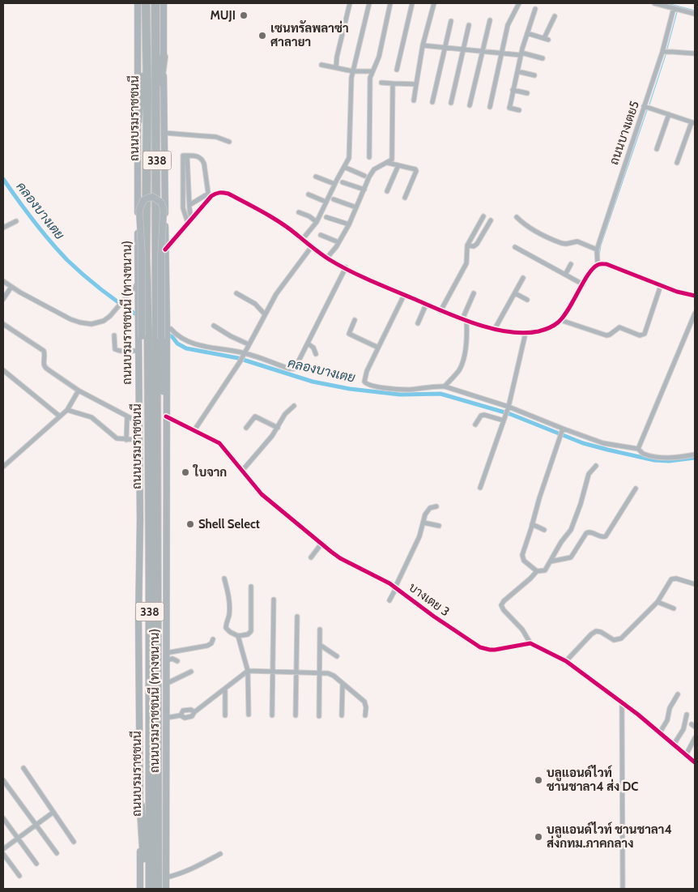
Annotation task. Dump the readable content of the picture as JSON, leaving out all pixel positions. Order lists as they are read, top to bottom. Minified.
{"streets":{"highway":["ถนนบรมราชชนนี","338"],"main road":["ถนนบรมราชชนนี (ทางขนาน)"],"street":["ถนนบางเตย5","บางเตย 3"]},"crossings":[["ถนนบรมราชชนนี","338"],["ถนนบรมราชชนนี","ถนนบรมราชชนนี (ทางขนาน)"],["338","ถนนบรมราชชนนี (ทางขนาน)"],["ถนนบรมราชชนนี (ทางขนาน)","บางเตย 3"]],"water":["คลองบางเตย"],"places":["MUJI","เซนทรัลพลาซ่า ศาลายา","ใบจาก","Shell Select","บลูแอนด์ไวท์ ชานชาลา4 ส่ง DC","บลูแอนด์ไวท์ ชานชาลา4 ส่งกทม.ภาคกลาง"]}
